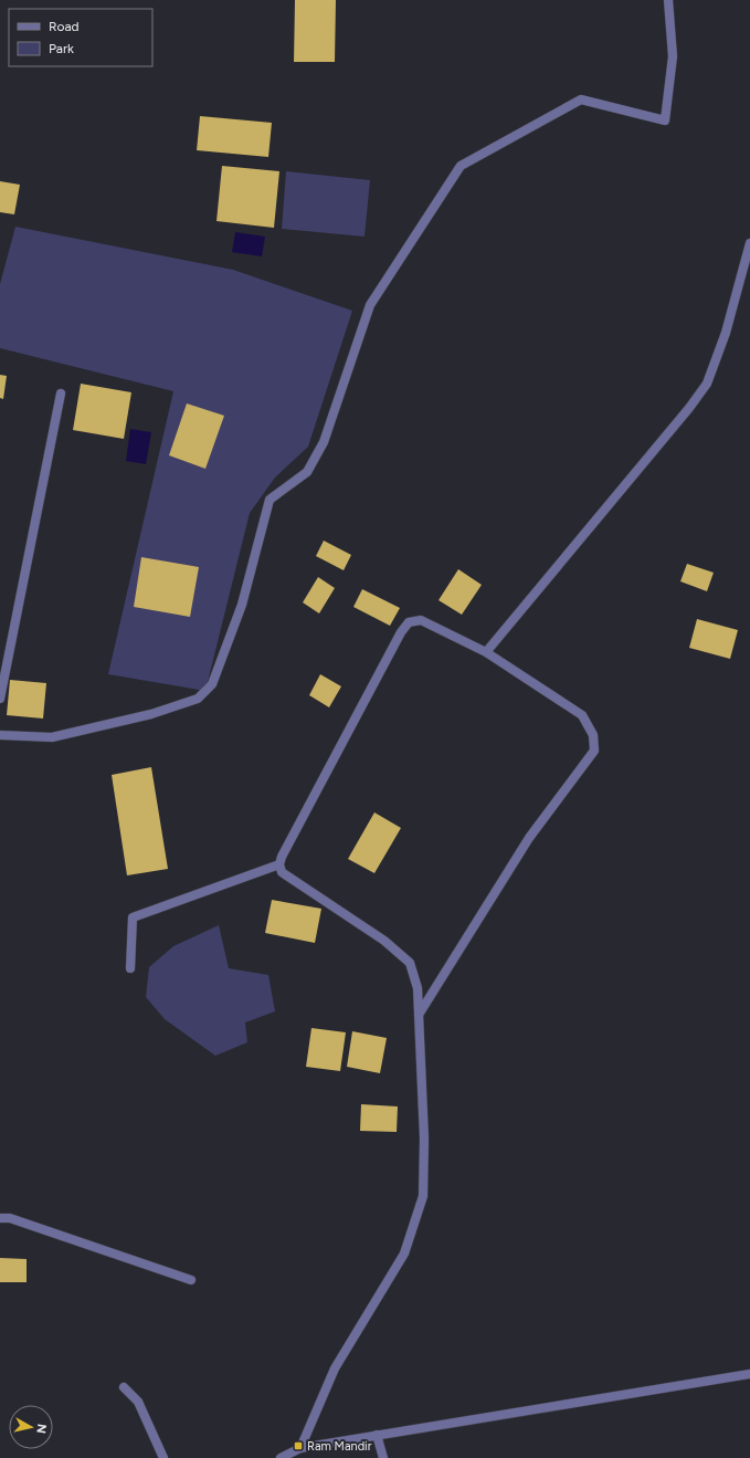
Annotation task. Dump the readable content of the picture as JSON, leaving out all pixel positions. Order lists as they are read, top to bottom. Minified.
{"places":{"transit":["Ram Mandir"]},"legend":["Road","Park"],"north":"right"}
